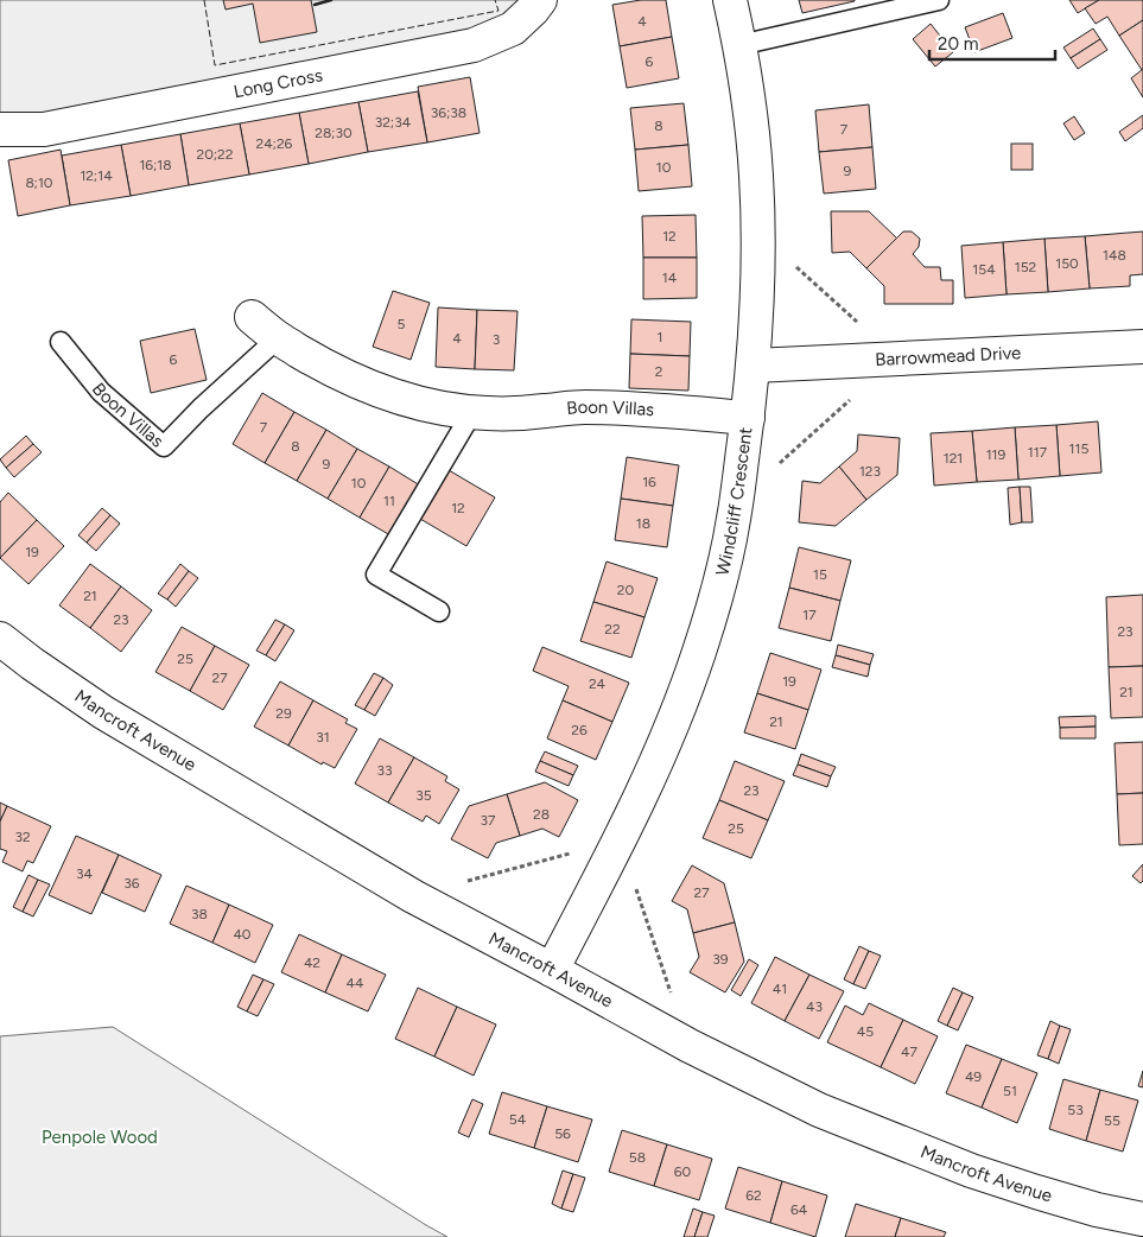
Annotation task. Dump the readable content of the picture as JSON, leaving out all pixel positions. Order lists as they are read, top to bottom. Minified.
{"streets":{"street":["Long Cross","Barrowmead Drive","Boon Villas","Windcliff Crescent","Mancroft Avenue"]},"crossings":[["Barrowmead Drive","Windcliff Crescent"],["Boon Villas","Windcliff Crescent"],["Windcliff Crescent","Mancroft Avenue"]],"parks":["Penpole Wood"],"house_numbers":["4","6","36;38","32;34","8","7","28;30","24;26","20;22","16;18","10","9","12;14","8;10","12","148","150","152","154","14","5","1","4","3","6","2","7","8","115","117","119","121","9","123","16","10","11","12","18","19","15","20","21","17","23","22","23","25","27","19","24","21","29","21","26","31","33","23","35","28","37","25","32","34","36","27","38","40","39","42","44","41","43","45","47","49","51","53","54","55","56","58","60","62","64"],"scale_bar":"20 m"}
